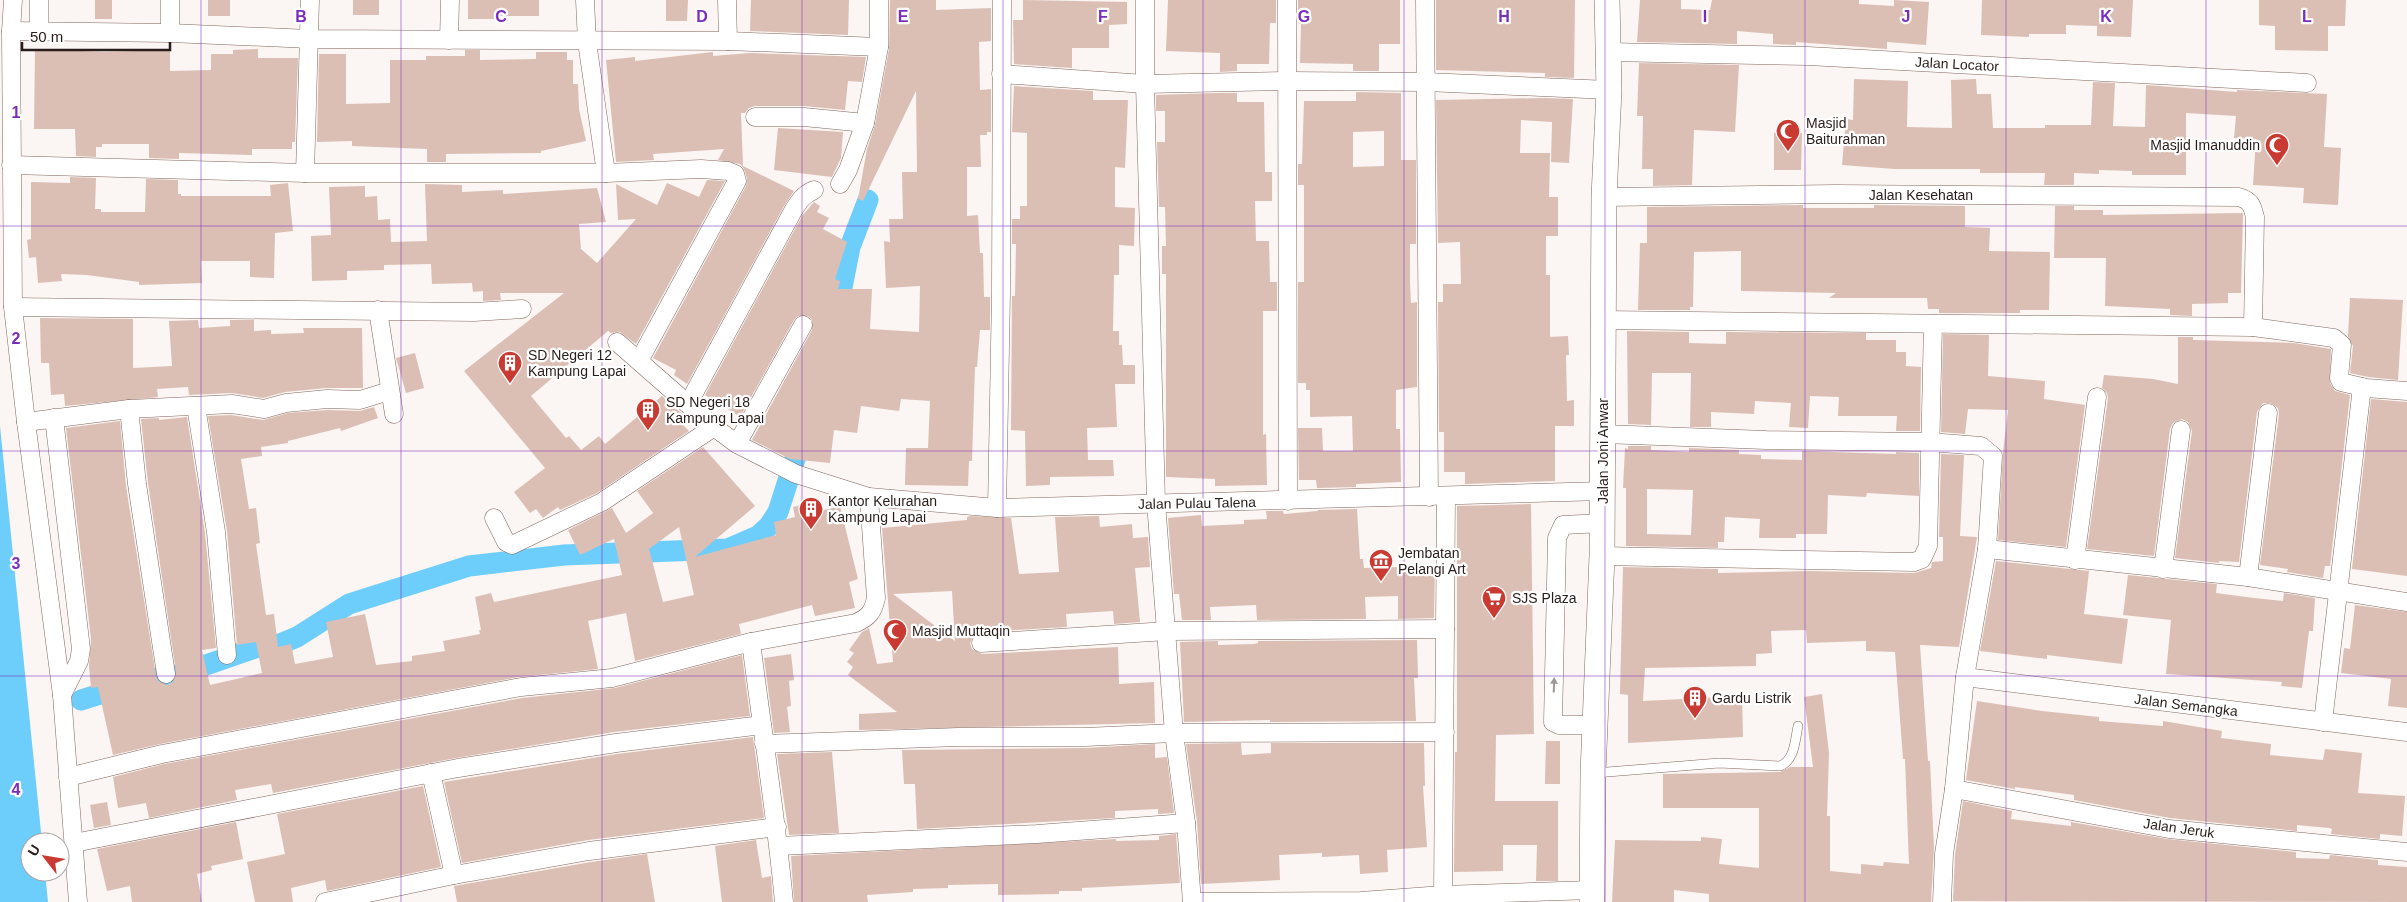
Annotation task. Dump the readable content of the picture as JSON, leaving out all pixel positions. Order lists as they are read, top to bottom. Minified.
{"streets":{"main road":["Jalan Joni Anwar"],"street":["Jalan Locator","Jalan Kesehatan","Jalan Pulau Talena","Jalan Semangka","Jalan Jeruk"]},"crossings":[["Jalan Locator","Jalan Joni Anwar"],["Jalan Kesehatan","Jalan Joni Anwar"],["Jalan Joni Anwar","Jalan Pulau Talena"]],"places":{"mosque":["Masjid Baiturahman","Masjid Imanuddin","Masjid Muttaqin"],"building":["SD Negeri 12 Kampung Lapai","SD Negeri 18 Kampung Lapai","Kantor Kelurahan Kampung Lapai","Gardu Listrik"],"museum":["Jembatan Pelangi Art"],"supermarket":["SJS Plaza"]},"scale_bar":"50 m","north":"top left","grid":{"columns":["B","C","D","E","F","G","H","I","J","K","L"],"rows":["1","2","3","4"]}}
